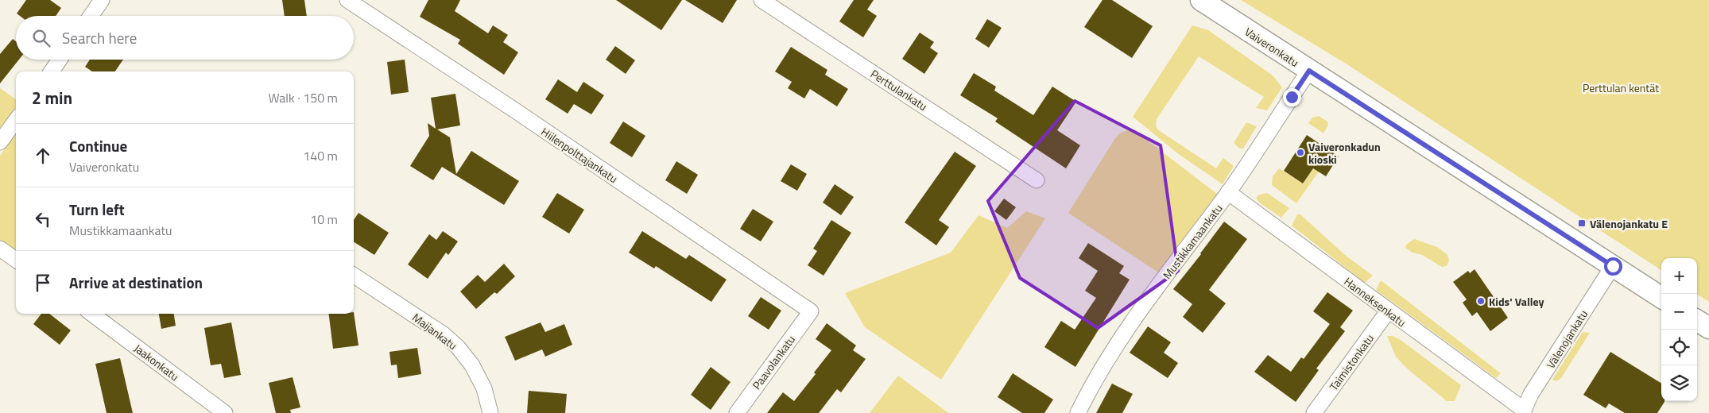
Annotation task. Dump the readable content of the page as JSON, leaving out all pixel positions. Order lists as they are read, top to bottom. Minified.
{"streets":{"main road":["Vaiveronkatu"],"street":["Perttulankatu","Hiilenpolttajankatu","Mustikkamaankatu","Hanneksenkatu","Maijankatu","Välenojankatu","Jaakonkatu","Paavolankatu","Taimistonkatu"]},"crossings":[["Vaiveronkatu","Mustikkamaankatu"],["Vaiveronkatu","Välenojankatu"],["Hiilenpolttajankatu","Paavolankatu"],["Mustikkamaankatu","Hanneksenkatu"],["Hanneksenkatu","Välenojankatu"],["Hanneksenkatu","Taimistonkatu"]],"parks":["Perttulan kentät"],"places":{"other":["Vaiveronkadun kioski","Kids' Valley"],"transit":["Välenojankatu E"]},"page":{"search":"Search here","heading":["2 min","Walk · 150 m"],"list":[["Continue","Vaiveronkatu","140 m"],["Turn left","Mustikkamaankatu","10 m"],"Arrive at destination"],"map_buttons":["+","−"]}}
